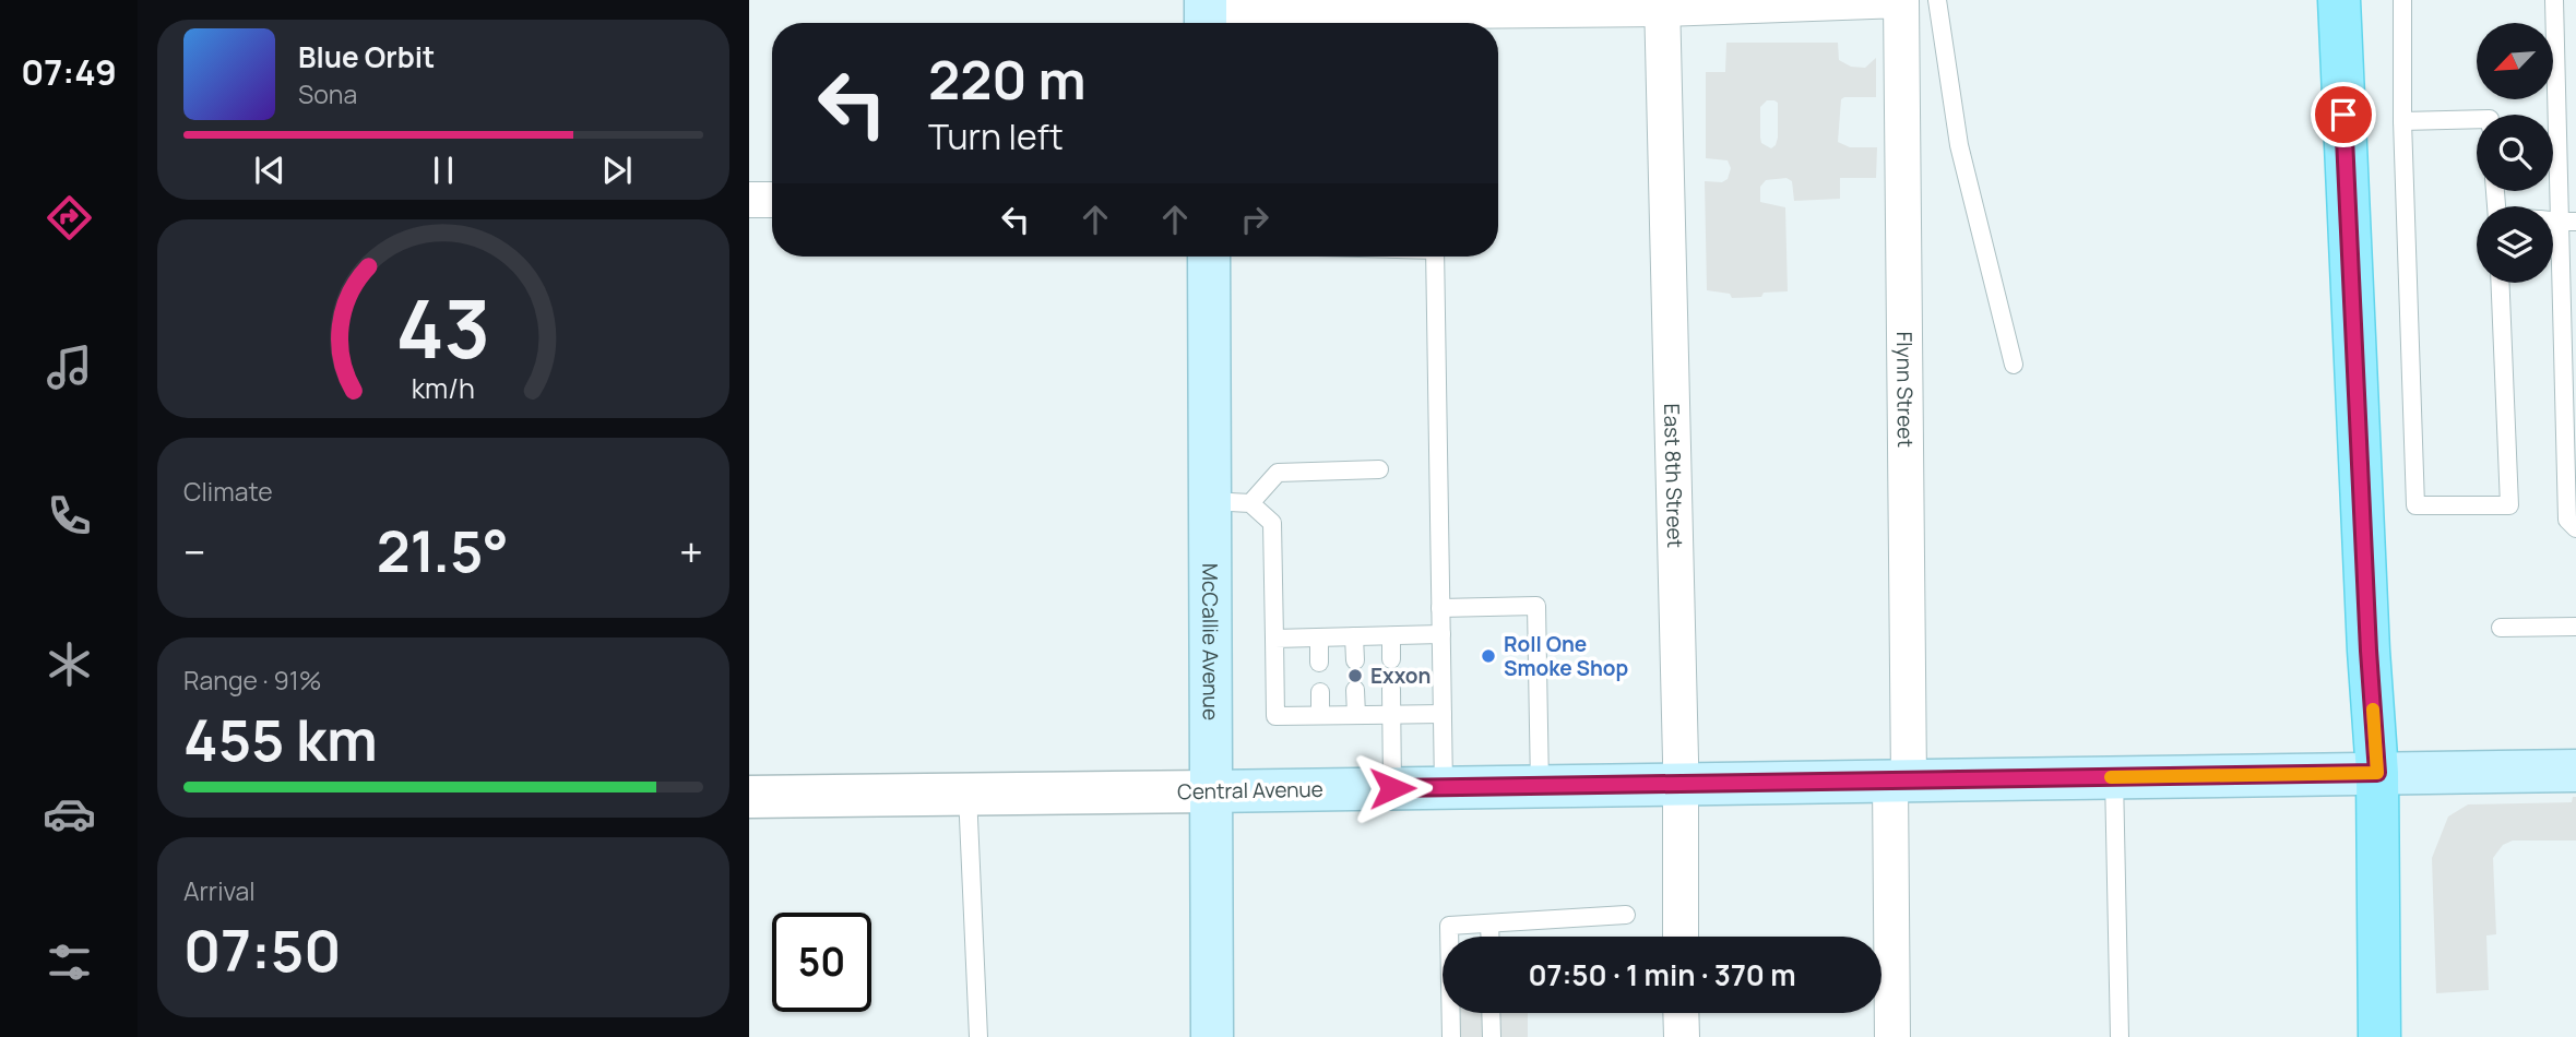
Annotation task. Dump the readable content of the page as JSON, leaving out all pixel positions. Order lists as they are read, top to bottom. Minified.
{"streets":{"main road":["McCallie Avenue","Central Avenue"],"street":["Flynn Street","East 8th Street"]},"crossings":[["Flynn Street","Central Avenue"],["East 8th Street","Central Avenue"],["McCallie Avenue","Central Avenue"]],"places":["Roll One Smoke Shop","Exxon"],"north":"bottom left","page":{"tabs":"07:49","turn":["220 m","Turn left"],"song":["Blue Orbit","Sona"],"tile":["Climate",["Range · 91%","455 km"],["Arrival","07:50"]],"heat":["−","21.5°","+"],"limit":"50","trip":"07:50 · 1 min · 370 m","gauge":["43","km/h"]}}
